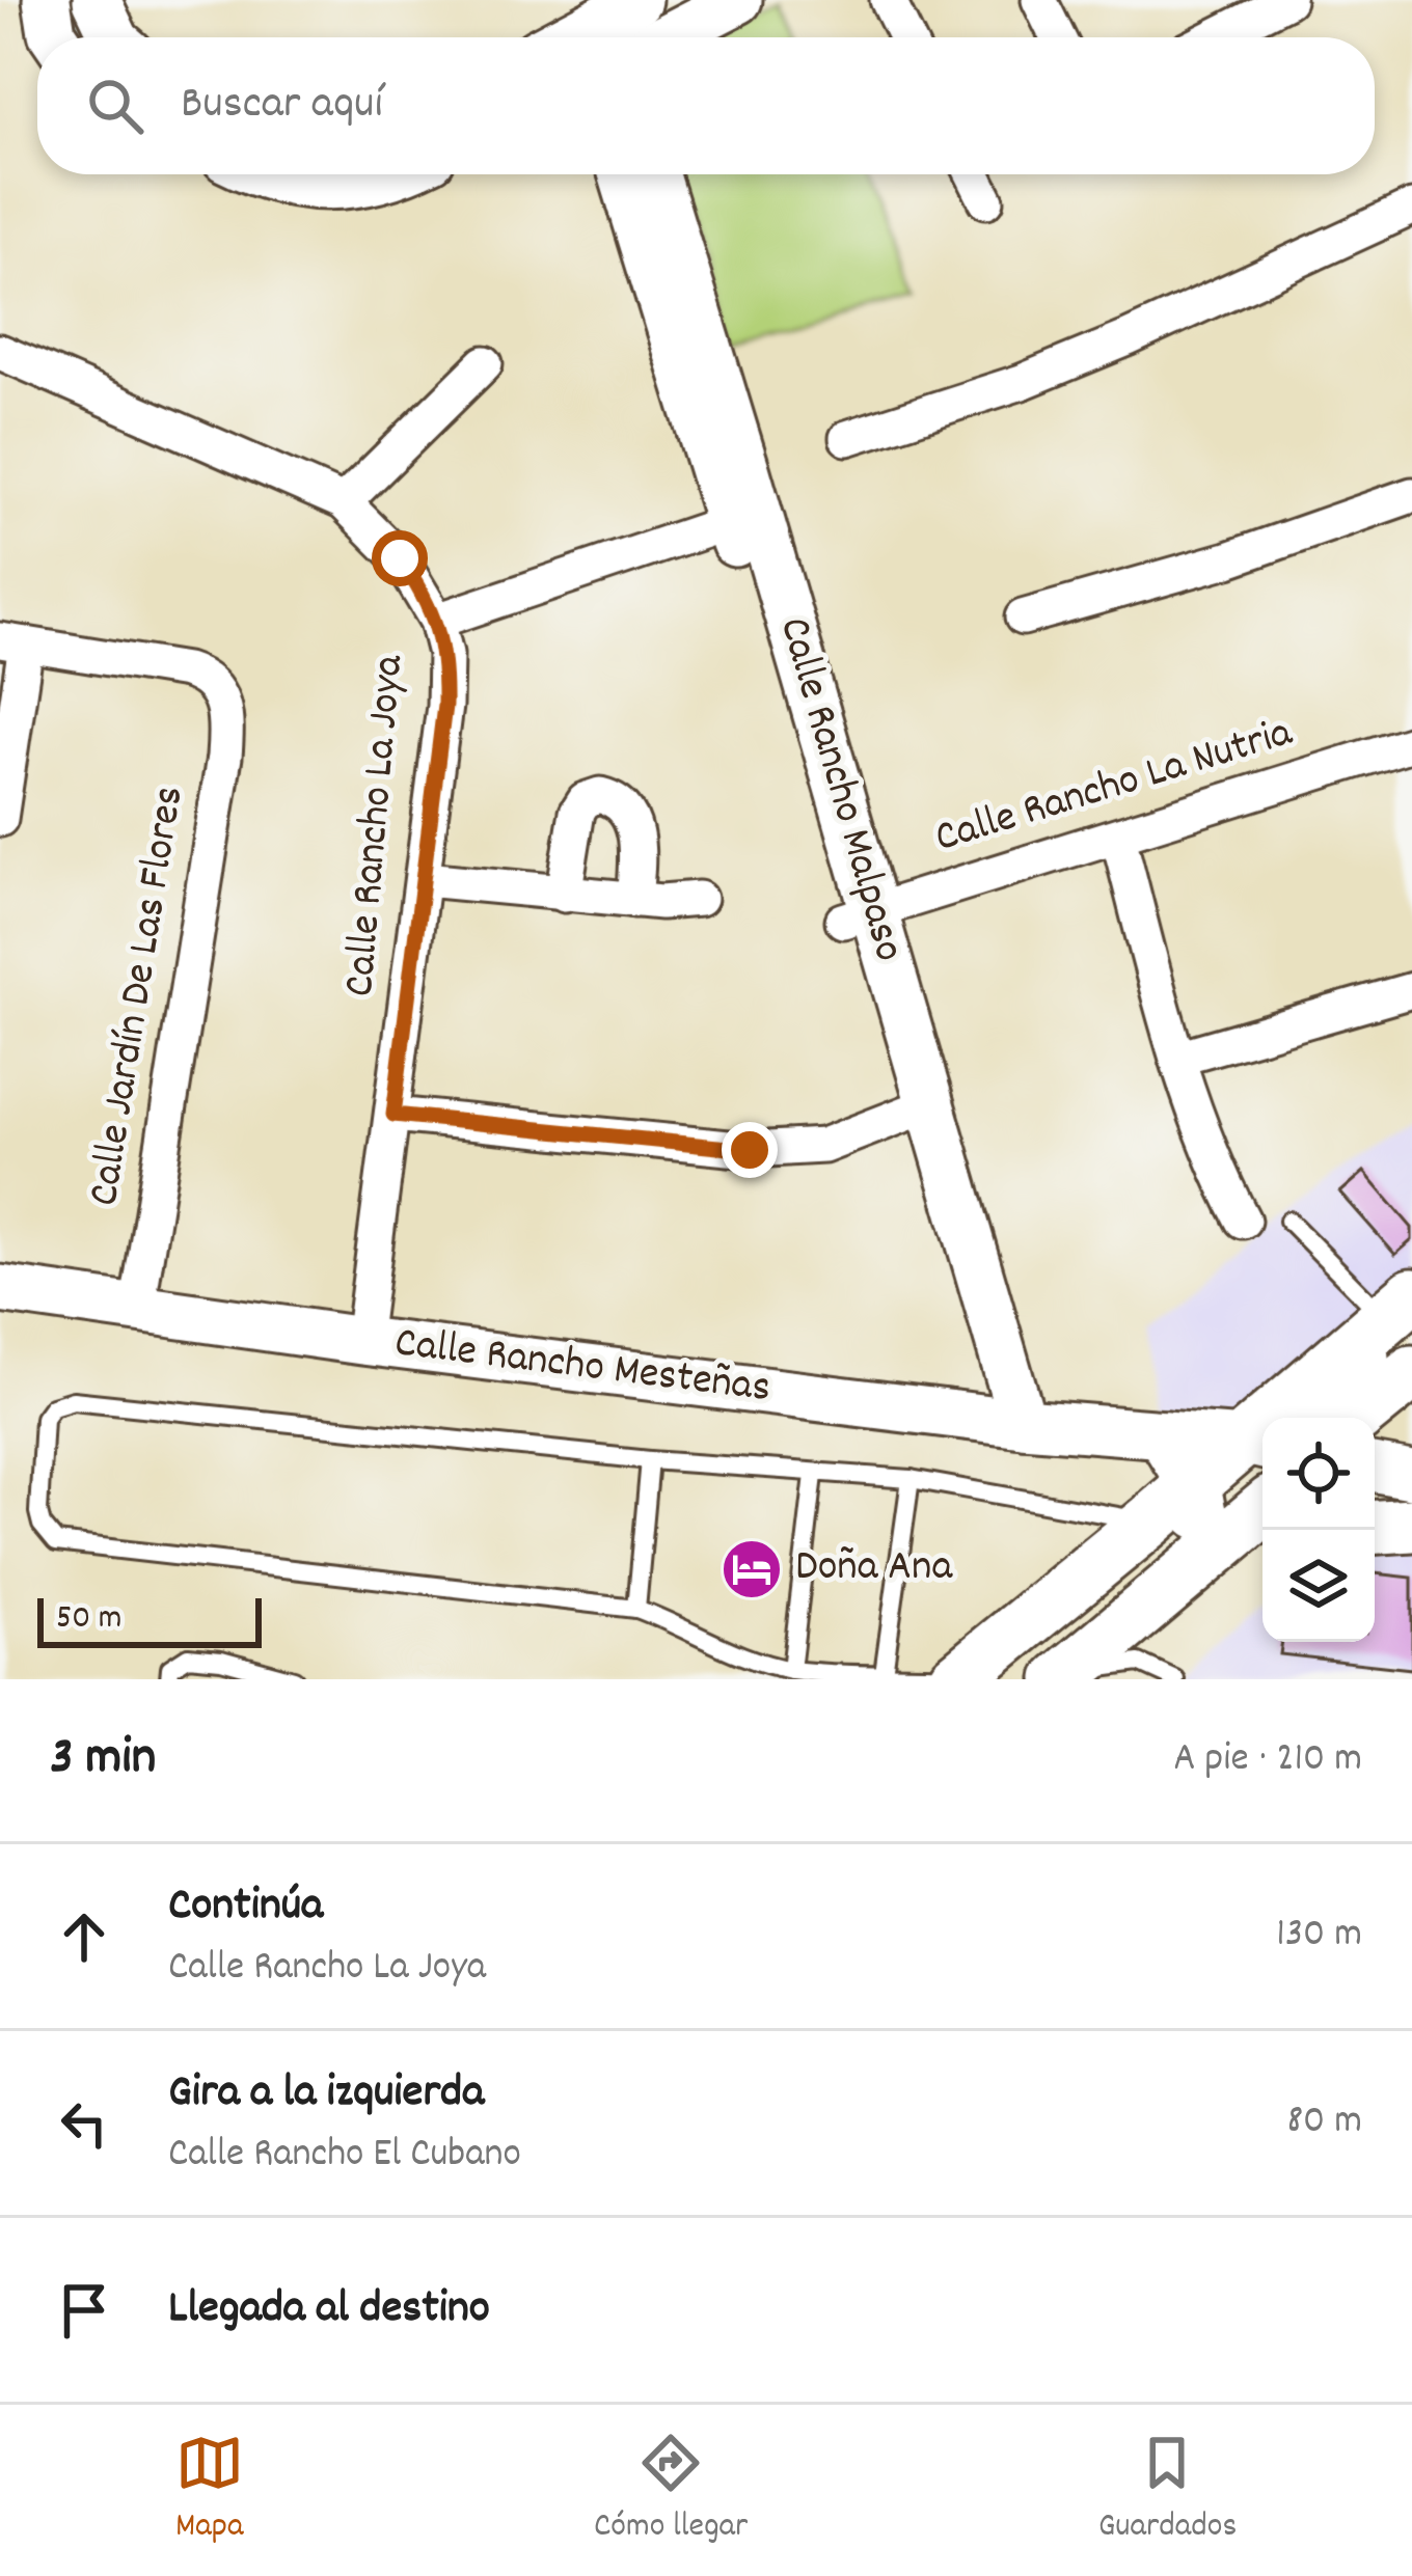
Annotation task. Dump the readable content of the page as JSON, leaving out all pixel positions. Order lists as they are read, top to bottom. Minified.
{"streets":{"street":["Calle Rancho La Nutria","Calle Rancho Malpaso","Calle Rancho La Joya","Calle Jardín De Las Flores","Calle Rancho Mesteñas"]},"crossings":[["Calle Rancho La Nutria","Calle Rancho Malpaso"],["Calle Rancho Malpaso","Calle Rancho Mesteñas"],["Calle Rancho La Joya","Calle Rancho Mesteñas"],["Calle Jardín De Las Flores","Calle Rancho Mesteñas"]],"places":{"hotel":["Doña Ana"]},"scale_bar":"50 m","page":{"search":"Buscar aquí","scale":"50 m","heading":["3 min","A pie · 210 m"],"list":[["Continúa","Calle Rancho La Joya","130 m"],["Gira a la izquierda","Calle Rancho El Cubano","80 m"],"Llegada al destino"],"nav":["Mapa","Cómo llegar","Guardados"]}}
